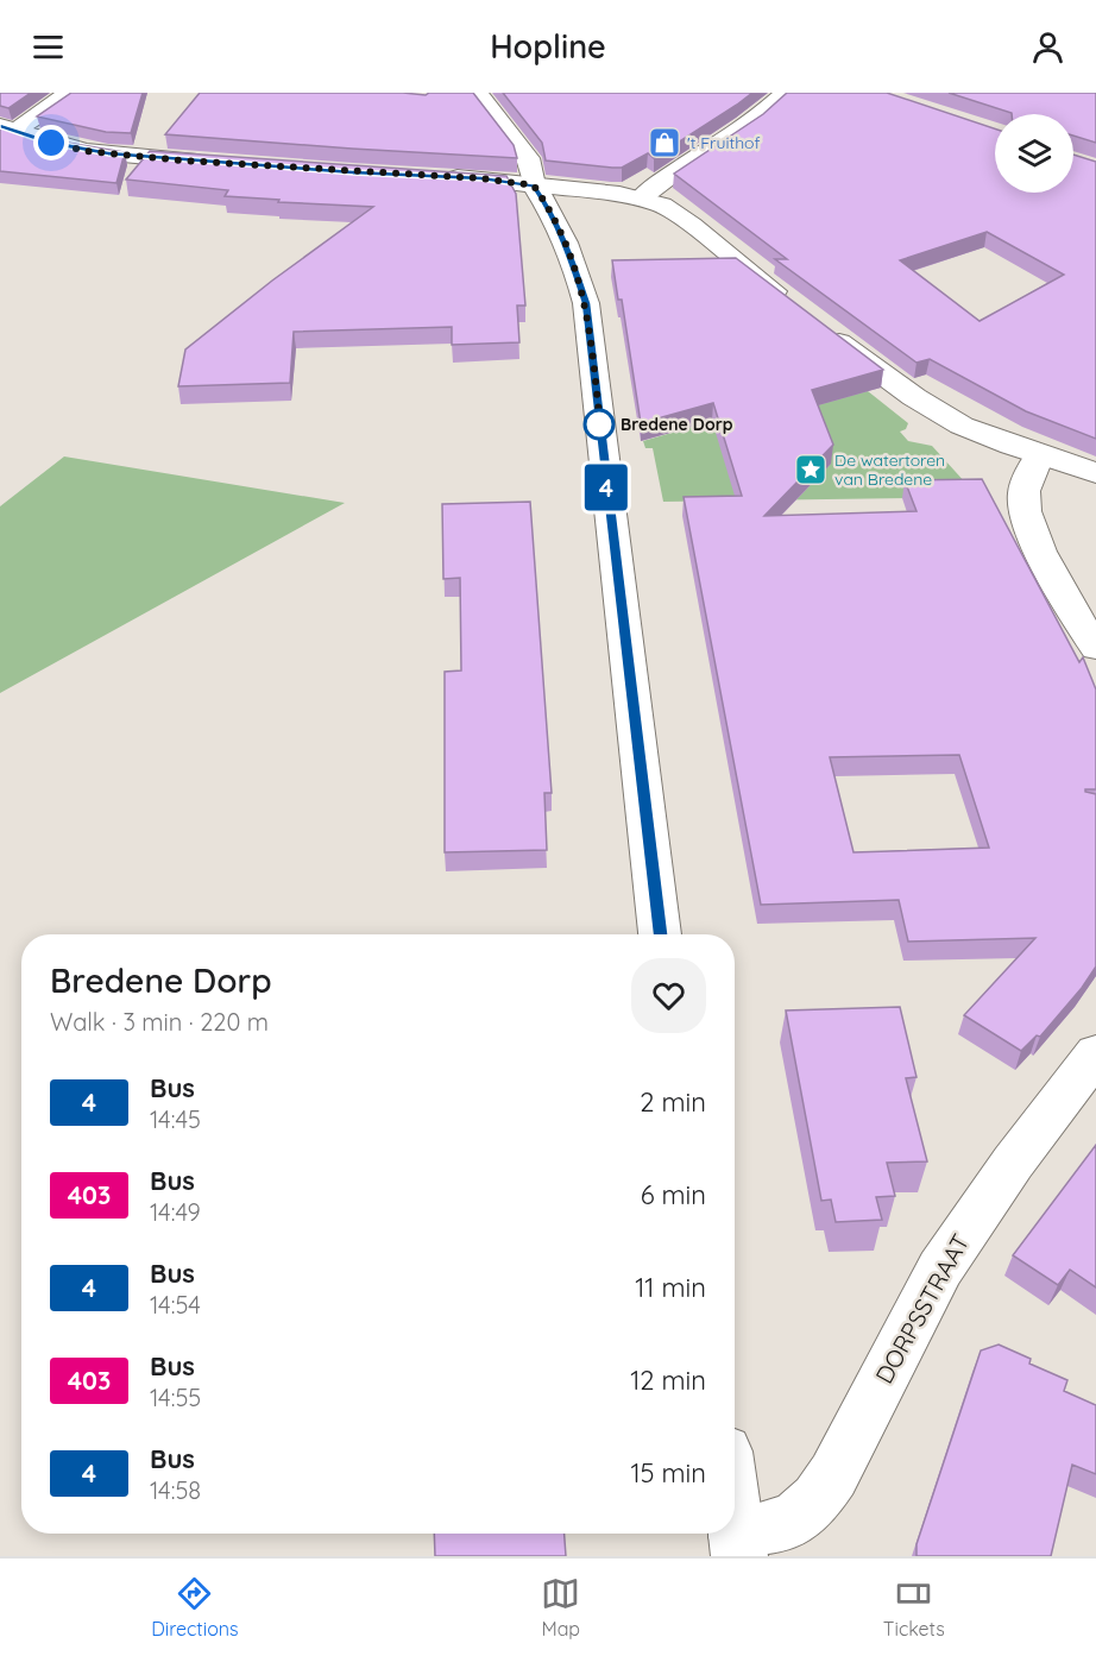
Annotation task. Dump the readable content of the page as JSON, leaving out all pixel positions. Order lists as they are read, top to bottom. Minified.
{"streets":{"street":["DORPSSTRAAT"]},"places":{"shop":["'t Fruithof"],"other":["Bredene Dorp"],"place":["De watertoren van Bredene"]},"lines":["bus line 4"],"page":{"header":"Hopline","on_map":"4","heading":["Bredene Dorp","Walk · 3 min · 220 m"],"list":[{"mark":"4","name":"Bus","note":"14:45","value":"2 min"},{"mark":"403","name":"Bus","note":"14:49","value":"6 min"},{"mark":"4","name":"Bus","note":"14:54","value":"11 min"},{"mark":"403","name":"Bus","note":"14:55","value":"12 min"},{"mark":"4","name":"Bus","note":"14:58","value":"15 min"}],"tabs":["Directions","Map","Tickets"]}}
